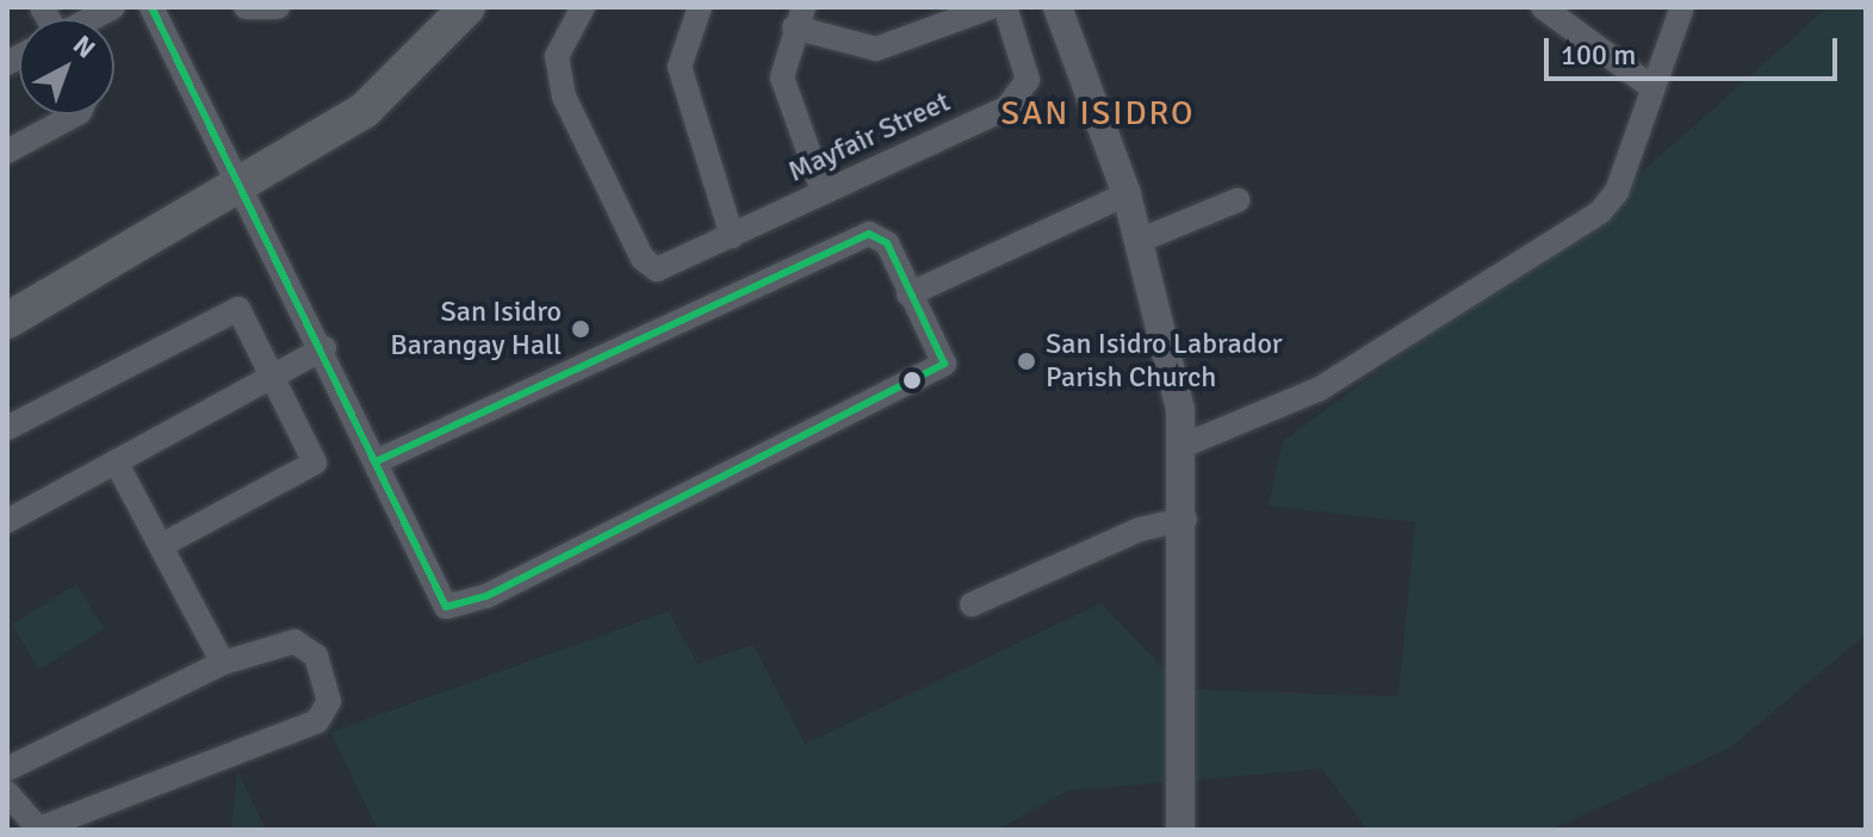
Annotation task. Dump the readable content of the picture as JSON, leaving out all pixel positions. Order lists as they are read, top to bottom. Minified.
{"streets":{"street":["Mayfair Street"]},"districts":["SAN ISIDRO"],"places":["San Isidro Barangay Hall","San Isidro Labrador Parish Church"],"scale_bar":"100 m","north":"top right"}
